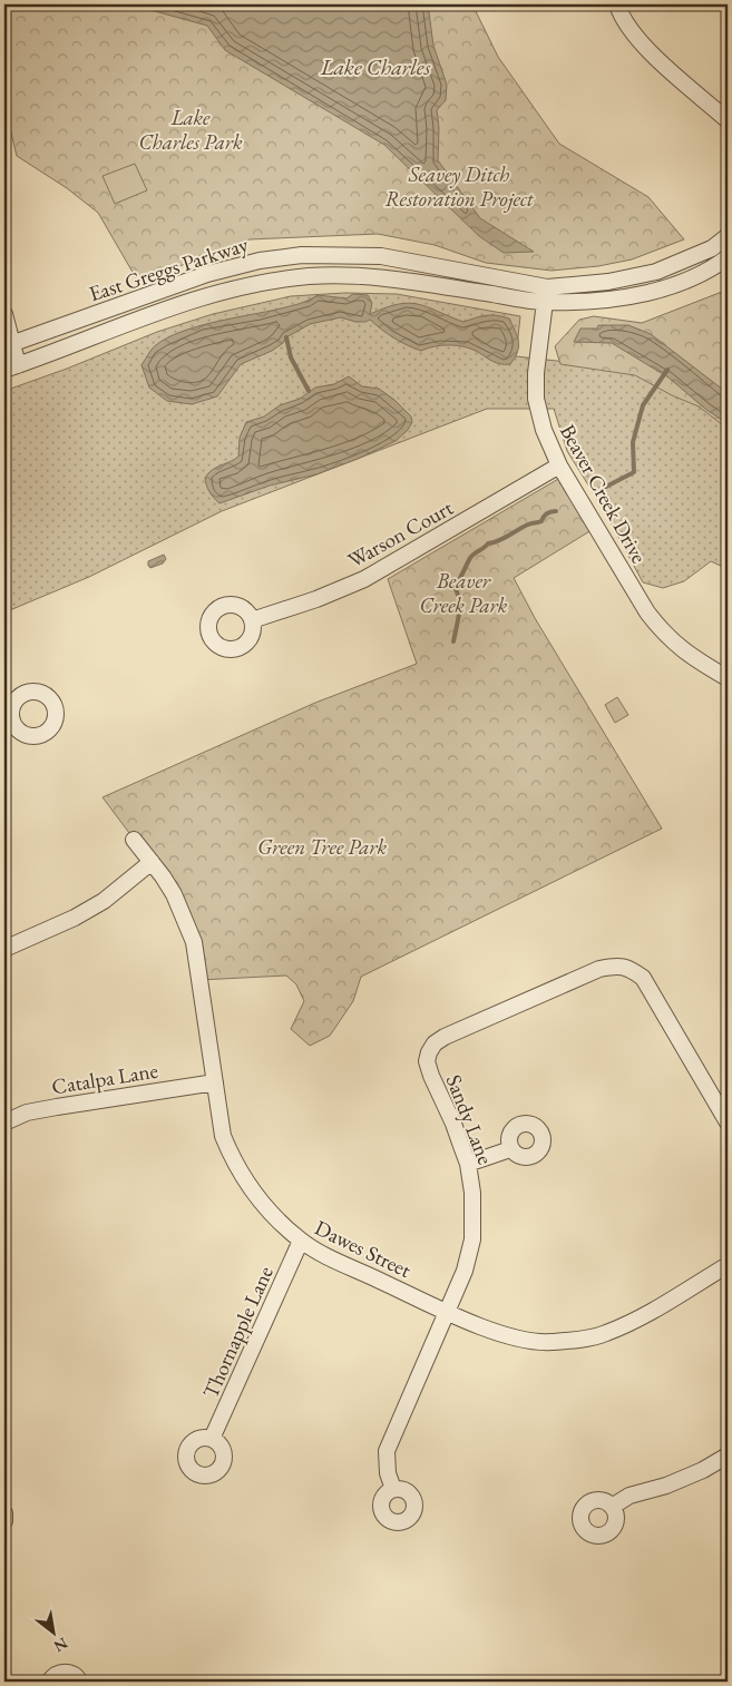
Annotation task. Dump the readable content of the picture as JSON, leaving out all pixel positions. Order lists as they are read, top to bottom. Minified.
{"streets":{"street":["East Greggs Parkway","Beaver Creek Drive","Warson Court","Catalpa Lane","Sandy Lane","Dawes Street","Thornapple Lane"]},"crossings":[["East Greggs Parkway","Beaver Creek Drive"],["Beaver Creek Drive","Warson Court"],["Catalpa Lane","Dawes Street"],["Sandy Lane","Dawes Street"],["Dawes Street","Thornapple Lane"]],"water":["Lake Charles"],"parks":["Lake Charles Park","Seavey Ditch Restoration Project","Beaver Creek Park","Green Tree Park"],"north":"bottom right"}
